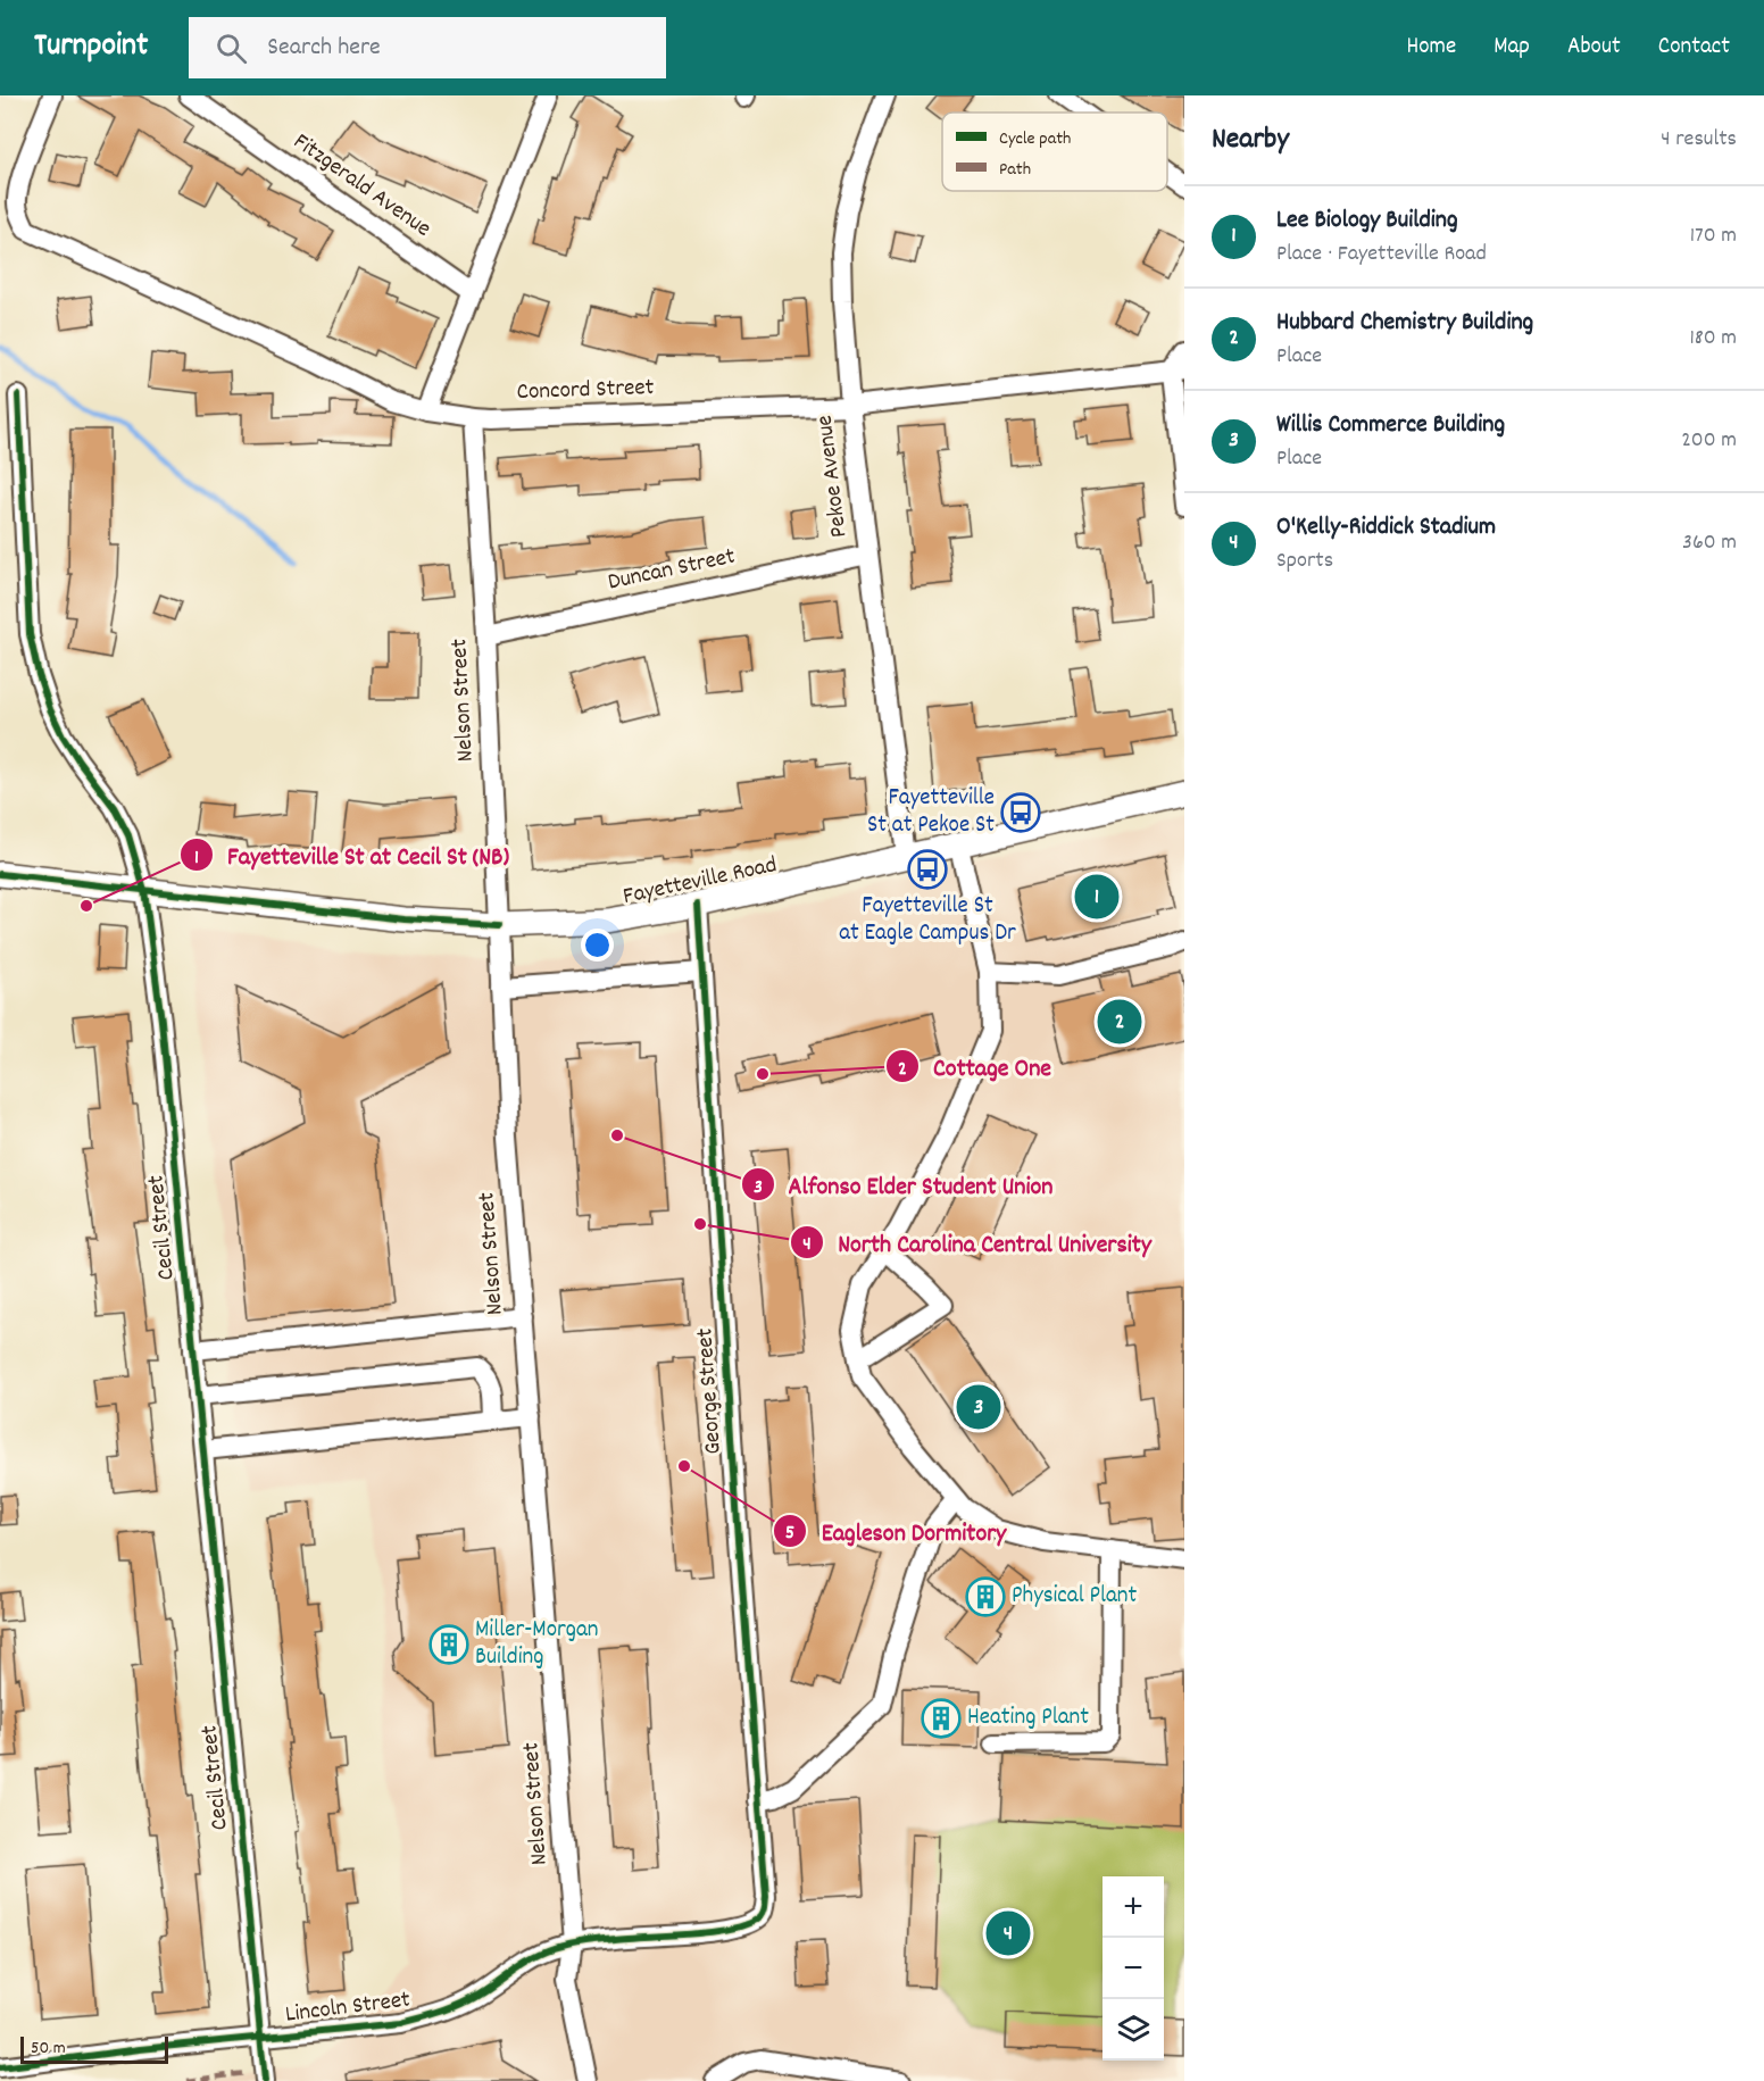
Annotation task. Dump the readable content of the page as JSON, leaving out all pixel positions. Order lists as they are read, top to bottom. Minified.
{"streets":{"main road":["Fayetteville Road"],"street":["Fitzgerald Avenue","Concord Street","Pekoe Avenue","Duncan Street","Nelson Street","Cecil Street","George Street","Lincoln Street"]},"crossings":[["Concord Street","Pekoe Avenue"],["Concord Street","Nelson Street"],["Pekoe Avenue","Duncan Street"],["Pekoe Avenue","Fayetteville Road"],["Duncan Street","Nelson Street"],["Nelson Street","Fayetteville Road"],["Nelson Street","Lincoln Street"],["Fayetteville Road","Cecil Street"],["Fayetteville Road","George Street"],["Cecil Street","Lincoln Street"],["George Street","Lincoln Street"]],"places":{"bus stop":["Fayetteville St at Pekoe St","Fayetteville St at Eagle Campus Dr"],"other":["Fayetteville St at Cecil St (NB)","Cottage One","Alfonso Elder Student Union","North Carolina Central University","Eagleson Dormitory"],"building":["Physical Plant","Miller-Morgan Building","Heating Plant"]},"legend":["Cycle path","Path"],"scale_bar":"50 m","page":{"header":"Turnpoint","search":"Search here","nav":["Home","Map","About","Contact"],"heading":["Nearby","4 results"],"list":[{"mark":"1","name":"Lee Biology Building","note":"Place · Fayetteville Road","value":"170 m"},{"mark":"2","name":"Hubbard Chemistry Building","note":"Place","value":"180 m"},{"mark":"3","name":"Willis Commerce Building","note":"Place","value":"200 m"},{"mark":"4","name":"O'Kelly-Riddick Stadium","note":"Sports","value":"360 m"}],"pins":["1","2","3","4"],"map_buttons":["+","−"],"scale":"50 m"}}
